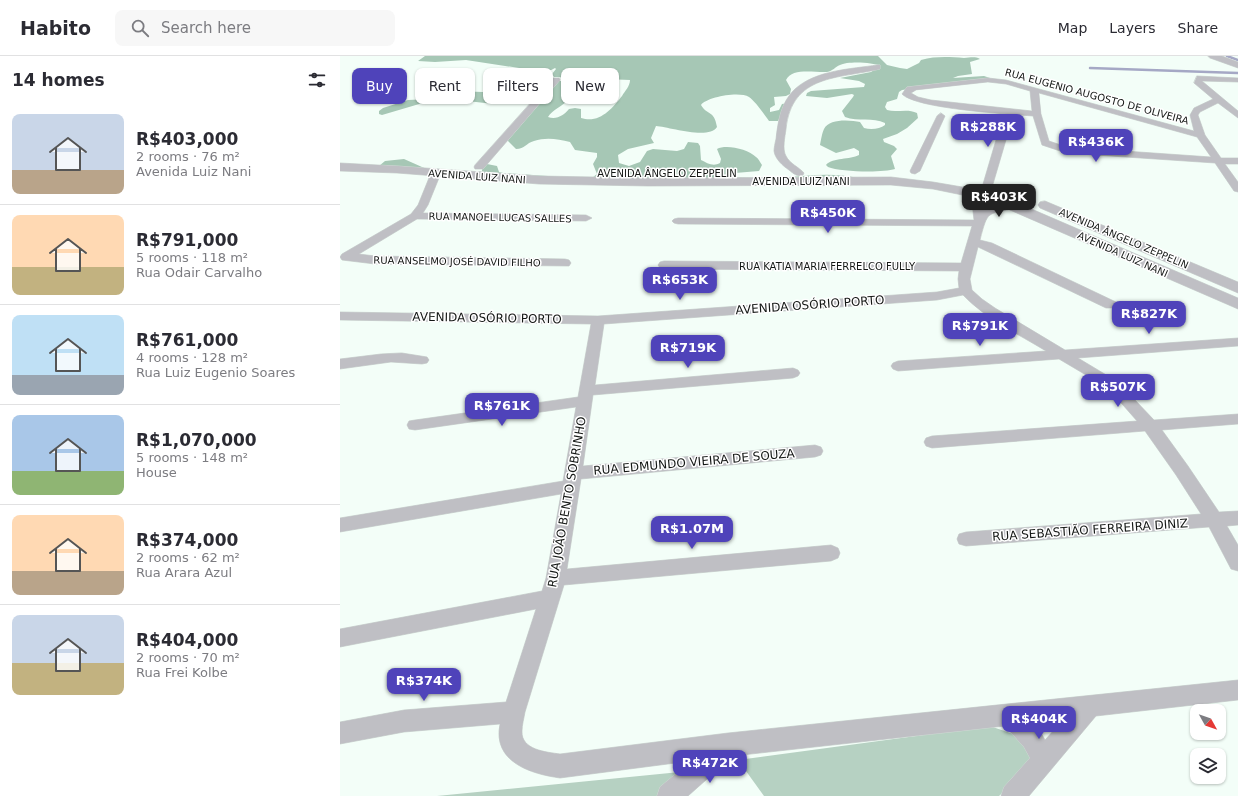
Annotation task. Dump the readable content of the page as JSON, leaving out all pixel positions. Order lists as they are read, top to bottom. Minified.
{"streets":{"street":["RUA EUGENIO AUGOSTO DE OLIVEIRA","AVENIDA ÂNGELO ZEPPELIN","AVENIDA LUIZ NANI","RUA MANOEL LUCAS SALLES","RUA ANSELMO JOSÉ DAVID FILHO","RUA KATIA MARIA FERRELCO FULLY","AVENIDA OSÓRIO PORTO","RUA EDMUNDO VIEIRA DE SOUZA","RUA JOÃO BENTO SOBRINHO","RUA SEBASTIÃO FERREIRA DINIZ"]},"crossings":[["AVENIDA ÂNGELO ZEPPELIN","AVENIDA LUIZ NANI"],["AVENIDA OSÓRIO PORTO","RUA JOÃO BENTO SOBRINHO"],["RUA EDMUNDO VIEIRA DE SOUZA","RUA JOÃO BENTO SOBRINHO"]],"north":"bottom right","page":{"header":"Habito","search":"Search here","nav":["Map","Layers","Share"],"heading":"14 homes","chip":["Buy","Rent","Filters","New"],"list":[{"name":"R$403,000","note":"2 rooms · 76 m² · Avenida Luiz Nani"},{"name":"R$791,000","note":"5 rooms · 118 m² · Rua Odair Carvalho"},{"name":"R$761,000","note":"4 rooms · 128 m² · Rua Luiz Eugenio Soares"},{"name":"R$1,070,000","note":"5 rooms · 148 m² · House"},{"name":"R$374,000","note":"2 rooms · 62 m² · Rua Arara Azul"},{"name":"R$404,000","note":"2 rooms · 70 m² · Rua Frei Kolbe"}],"price":["R$288K","R$436K","R$403K","R$450K","R$653K","R$827K","R$791K","R$719K","R$507K","R$761K","R$1.07M","R$374K","R$404K","R$472K"]}}
